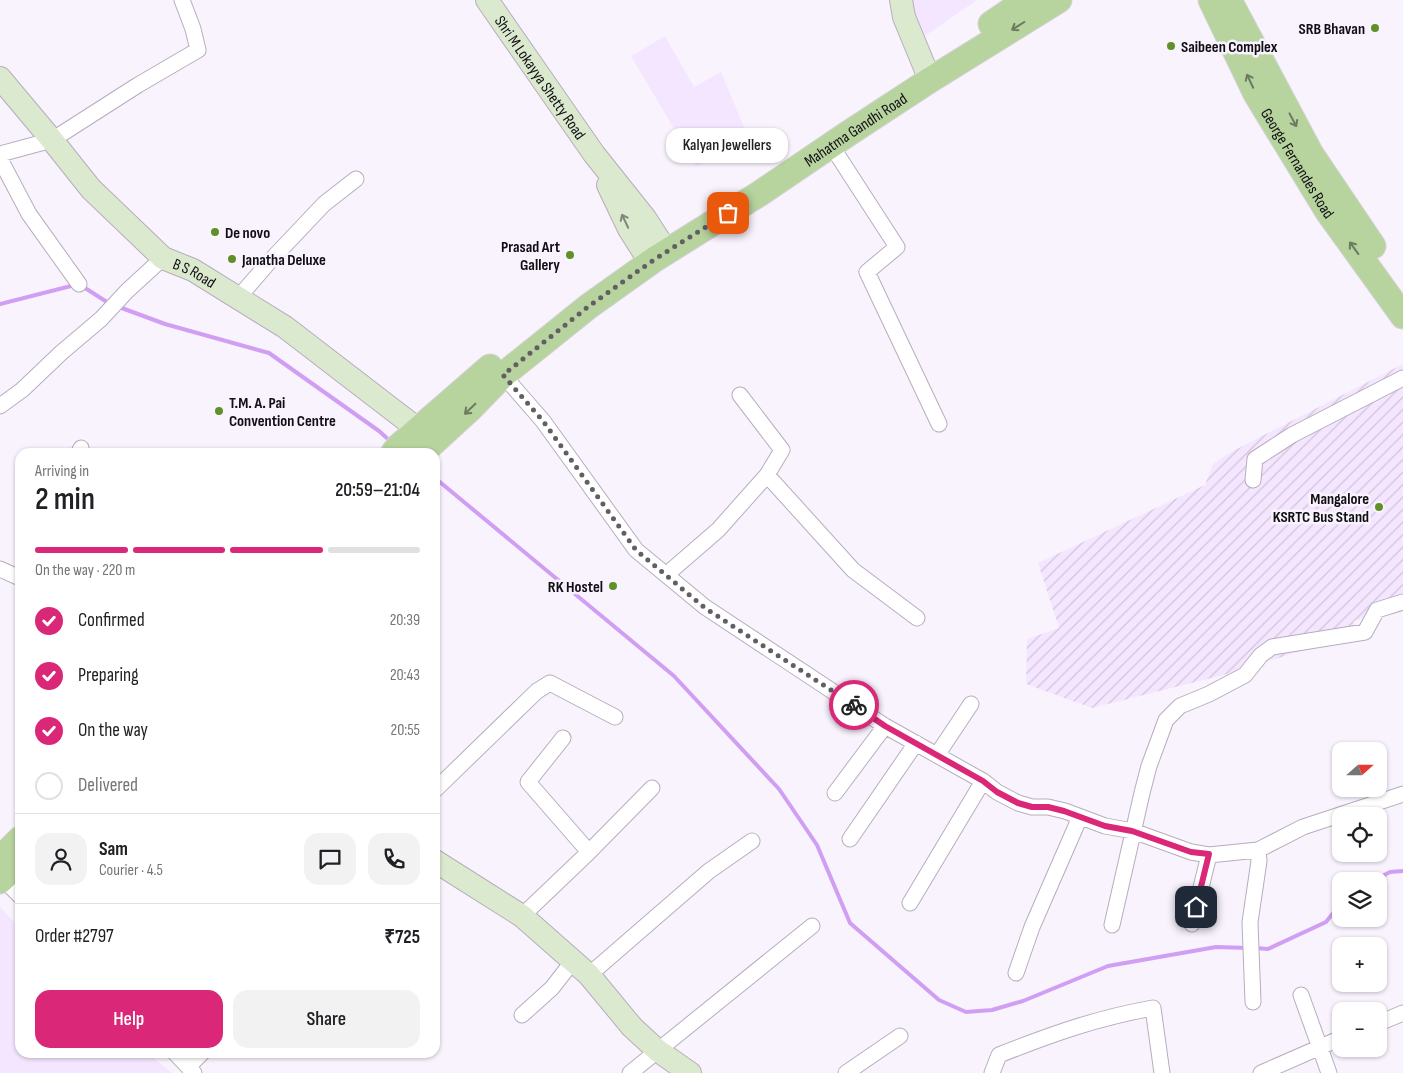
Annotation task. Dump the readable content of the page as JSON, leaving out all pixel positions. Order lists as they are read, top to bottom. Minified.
{"streets":{"main road":["Mahatma Gandhi Road","George Fernandes Road"],"street":["Shri M Lokayya Shetty Road","B S Road"]},"crossings":[["Shri M Lokayya Shetty Road","Mahatma Gandhi Road"],["Mahatma Gandhi Road","B S Road"]],"places":["SRB Bhavan","Saibeen Complex","Kalyan Jewellers","De novo","Prasad Art Gallery","Janatha Deluxe","T.M. A. Pai Convention Centre","Mangalore KSRTC Bus Stand","RK Hostel"],"north":"right","page":{"bubble":"Kalyan Jewellers","heading":["2 min","Arriving in","20:59–21:04"],"panel":["Sam","Courier · 4.5","Order #2797","₹725"],"bar":"On the way · 220 m","list":[["Confirmed","20:39"],["Preparing","20:43"],["On the way","20:55"],"Delivered"],"map_buttons":["+","−"],"buttons":["Help","Share"]}}
